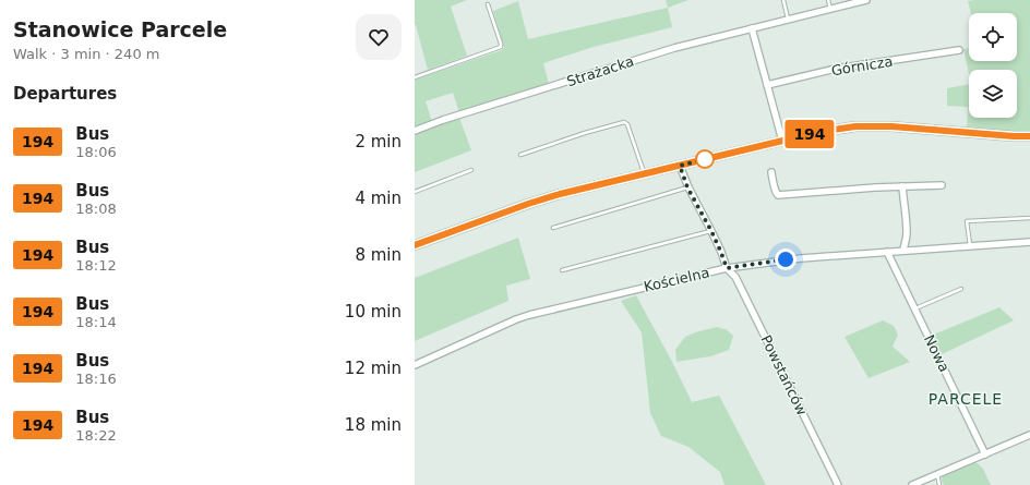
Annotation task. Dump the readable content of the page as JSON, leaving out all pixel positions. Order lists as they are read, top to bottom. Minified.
{"streets":{"street":["Górnicza","Strażacka","Kościelna","Nowa","Powstańców"]},"crossings":[["Kościelna","Nowa"],["Kościelna","Powstańców"]],"districts":["PARCELE"],"lines":["bus line 194"],"page":{"heading":[["Stanowice Parcele","Walk · 3 min · 240 m"],"Departures"],"on_map":"194","list":[{"mark":"194","name":"Bus","note":"18:06","value":"2 min"},{"mark":"194","name":"Bus","note":"18:08","value":"4 min"},{"mark":"194","name":"Bus","note":"18:12","value":"8 min"},{"mark":"194","name":"Bus","note":"18:14","value":"10 min"},{"mark":"194","name":"Bus","note":"18:16","value":"12 min"},{"mark":"194","name":"Bus","note":"18:22","value":"18 min"}]}}
